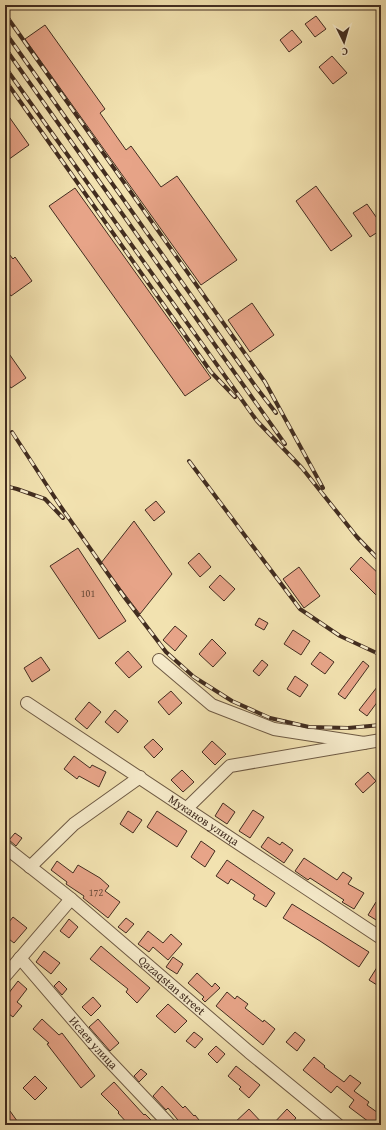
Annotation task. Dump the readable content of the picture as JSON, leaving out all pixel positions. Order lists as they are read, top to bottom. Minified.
{"streets":{"street":["Муканов улица","Qazaqstan street","Исаев улица"]},"house_numbers":["101","172"],"north":"bottom"}
